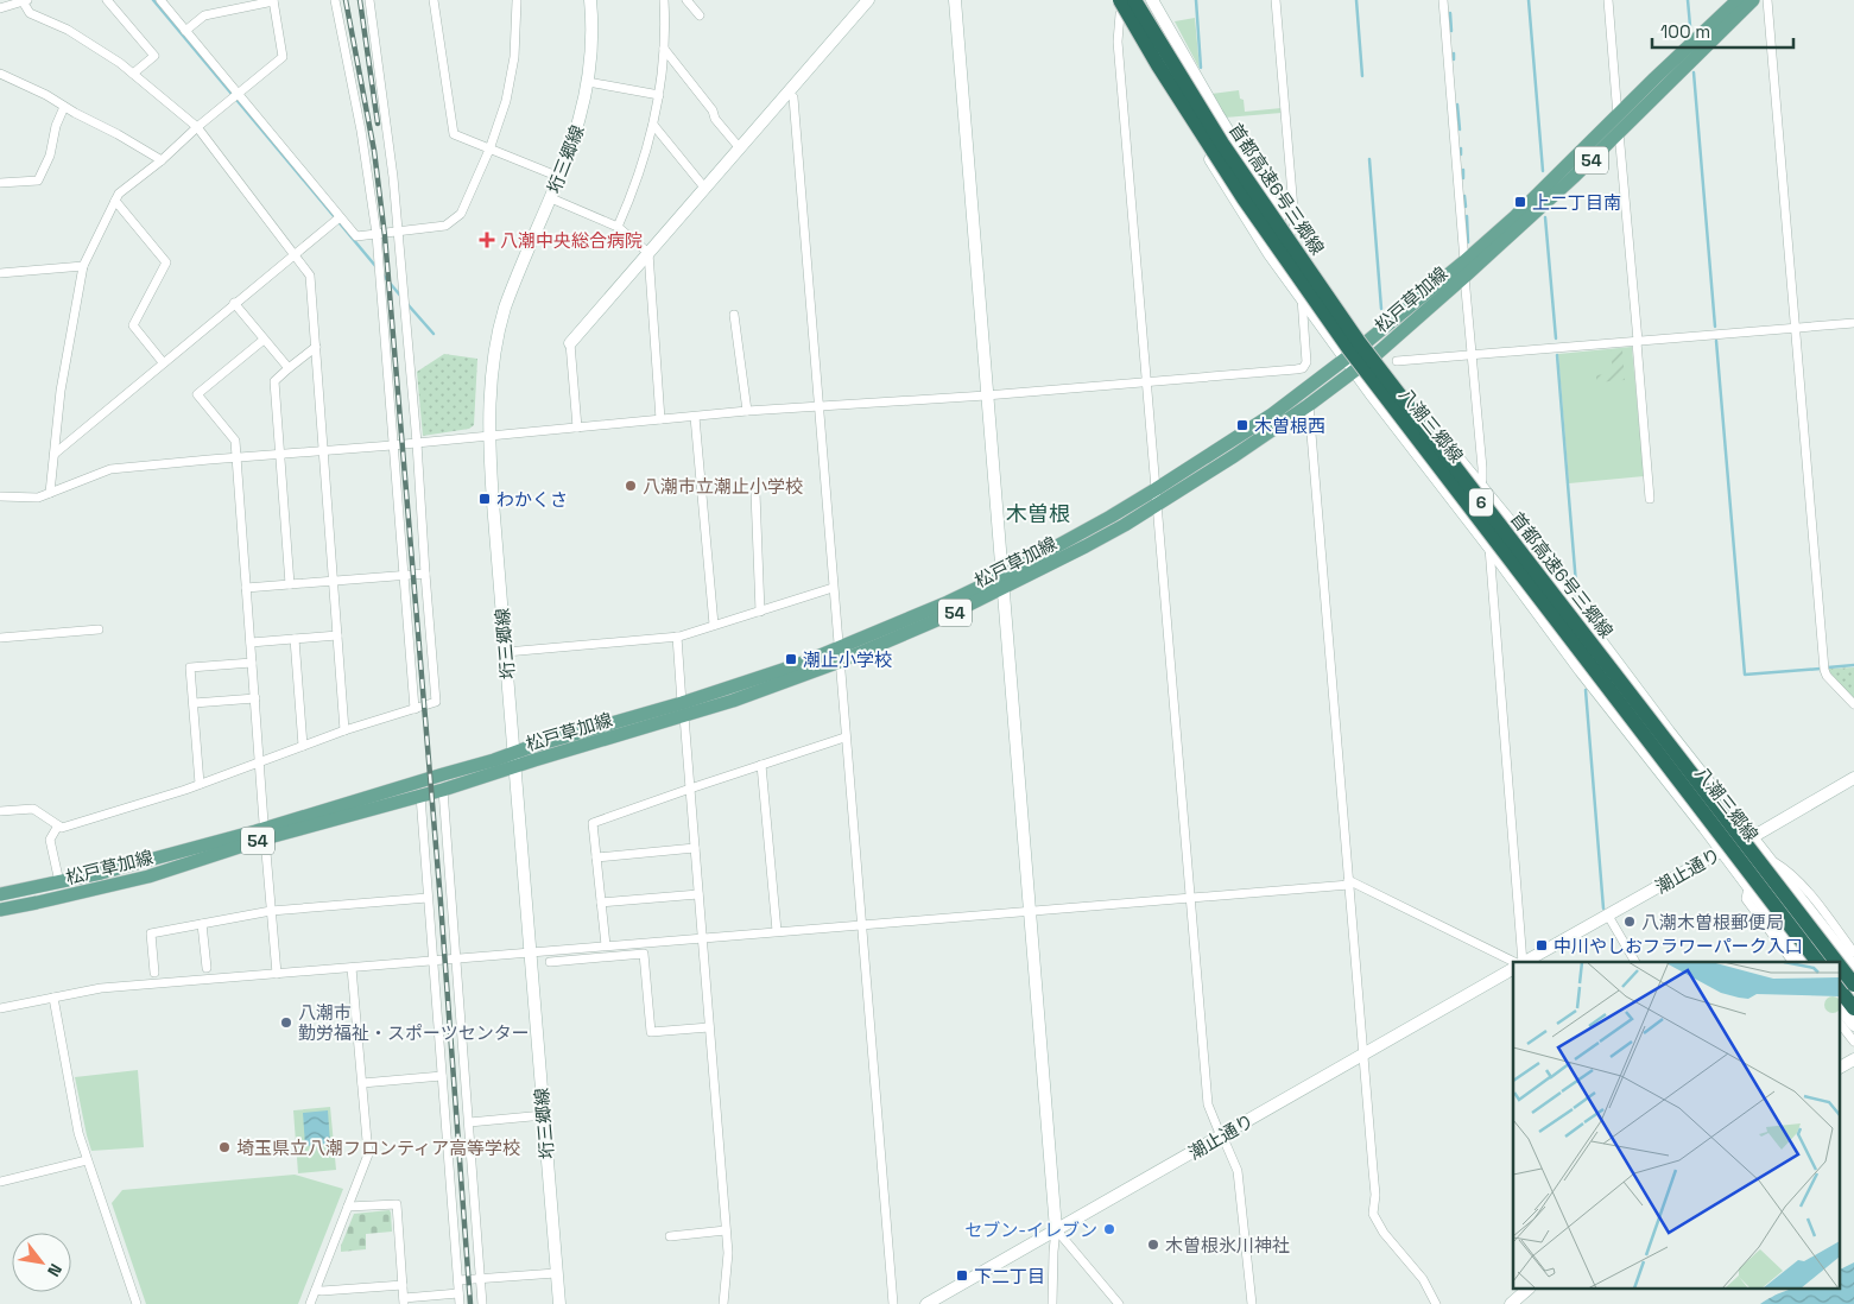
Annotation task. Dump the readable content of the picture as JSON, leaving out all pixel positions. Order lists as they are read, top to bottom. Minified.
{"streets":{"highway":["首都高速6号三郷線","6"],"main road":["54","松戸草加線"],"street":["垳三郷線","八潮三郷線","潮止通り"]},"crossings":[["垳三郷線","松戸草加線"],["首都高速6号三郷線","八潮三郷線"],["松戸草加線","八潮三郷線"],["八潮三郷線","潮止通り"]],"districts":["木曽根"],"places":{"transit":["上二丁目南","木曽根西","わかくさ","潮止小学校","中川やしおフラワーパーク入口","下二丁目"],"health":["八潮中央総合病院"],"other":["八潮市立潮止小学校","八潮木曽根郵便局","八潮市 勤労福祉・スポーツセンター","埼玉県立八潮フロンティア高等学校","セブン-イレブン","木曽根氷川神社"]},"scale_bar":"100 m","north":"bottom right"}
